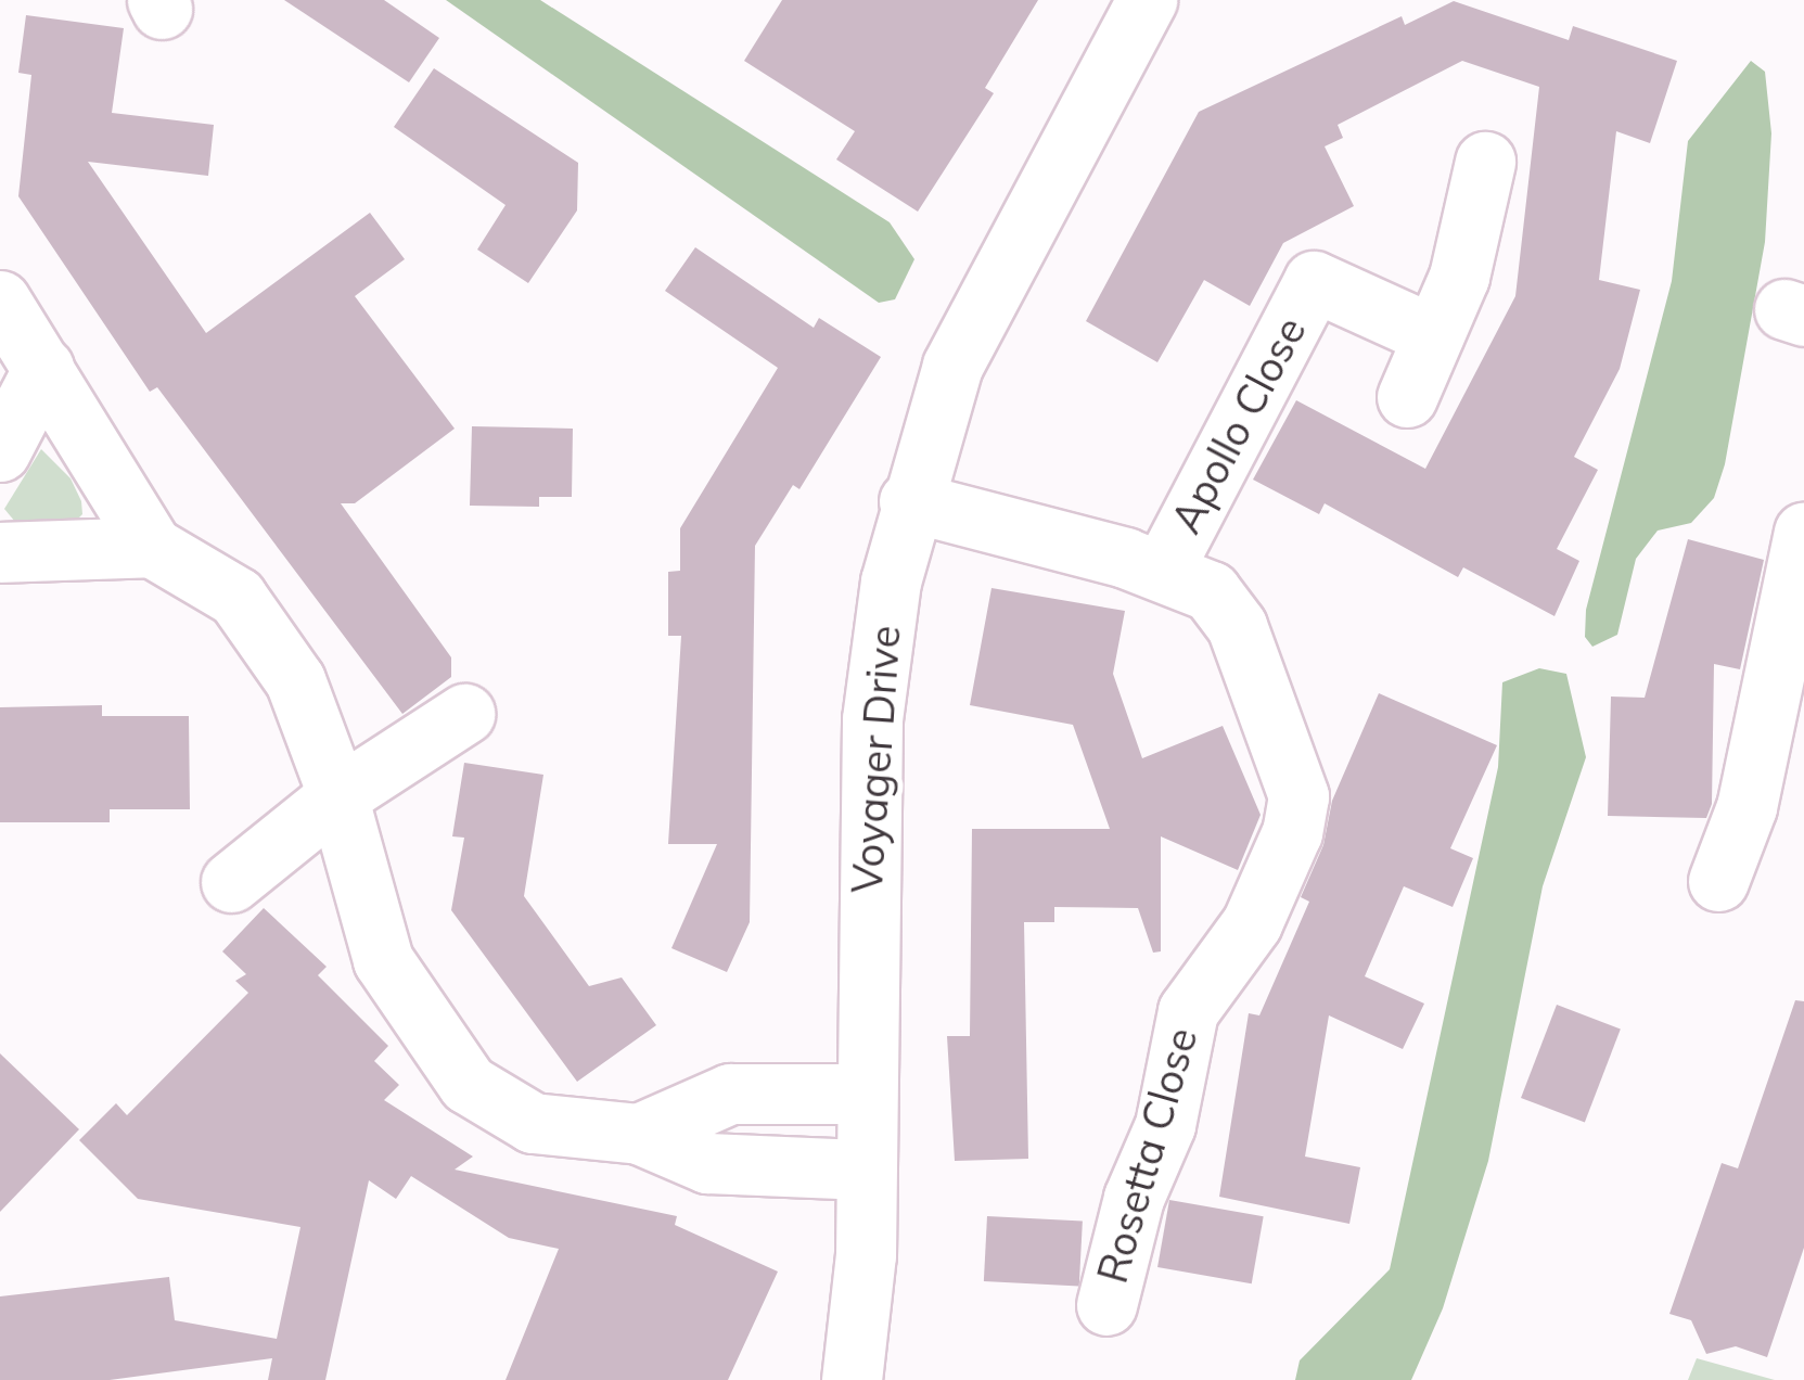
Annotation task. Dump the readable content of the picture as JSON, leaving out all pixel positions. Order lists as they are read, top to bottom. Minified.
{"streets":{"street":["Apollo Close","Voyager Drive","Rosetta Close"]},"crossings":[["Apollo Close","Rosetta Close"],["Voyager Drive","Rosetta Close"]]}
